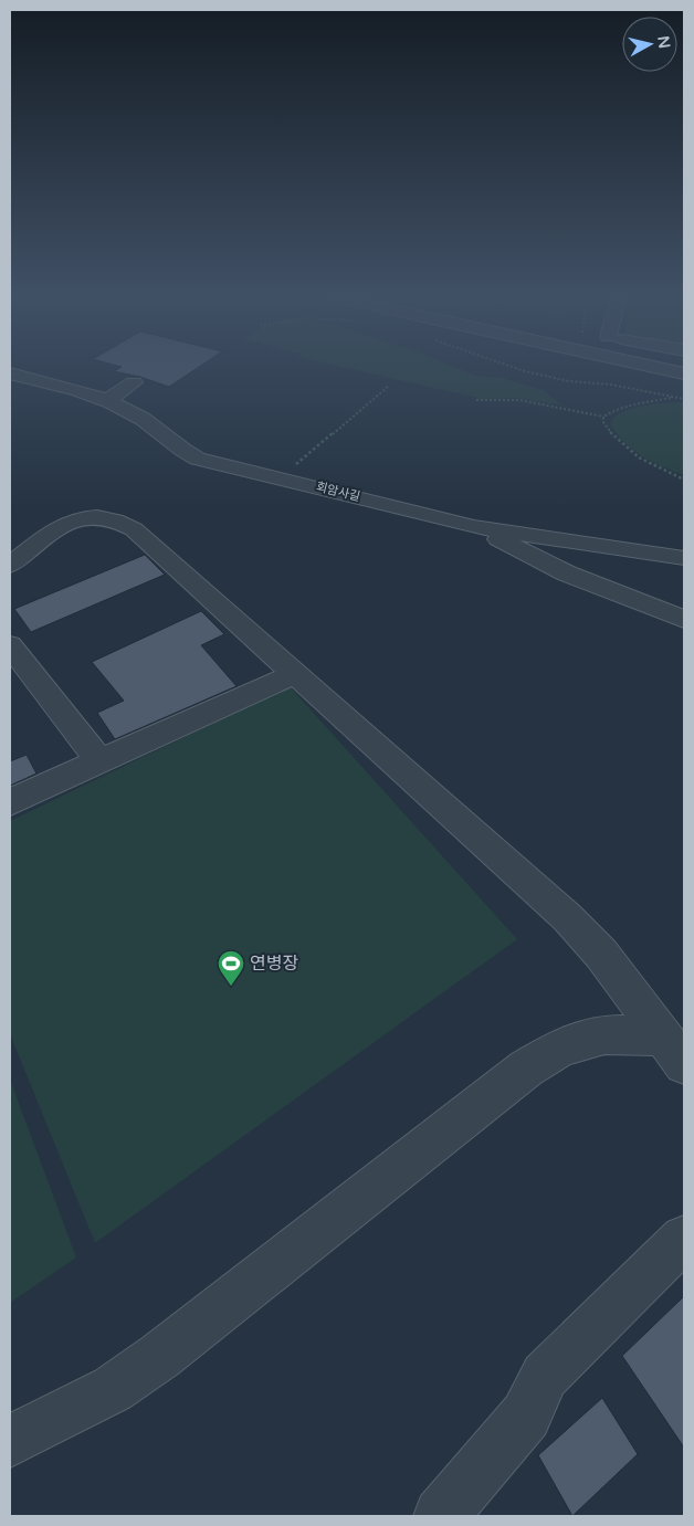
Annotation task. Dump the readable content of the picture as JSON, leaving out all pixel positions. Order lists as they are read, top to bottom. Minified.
{"streets":{"lane":["회암사길"]},"places":{"sports":["연병장"]},"north":"right"}
